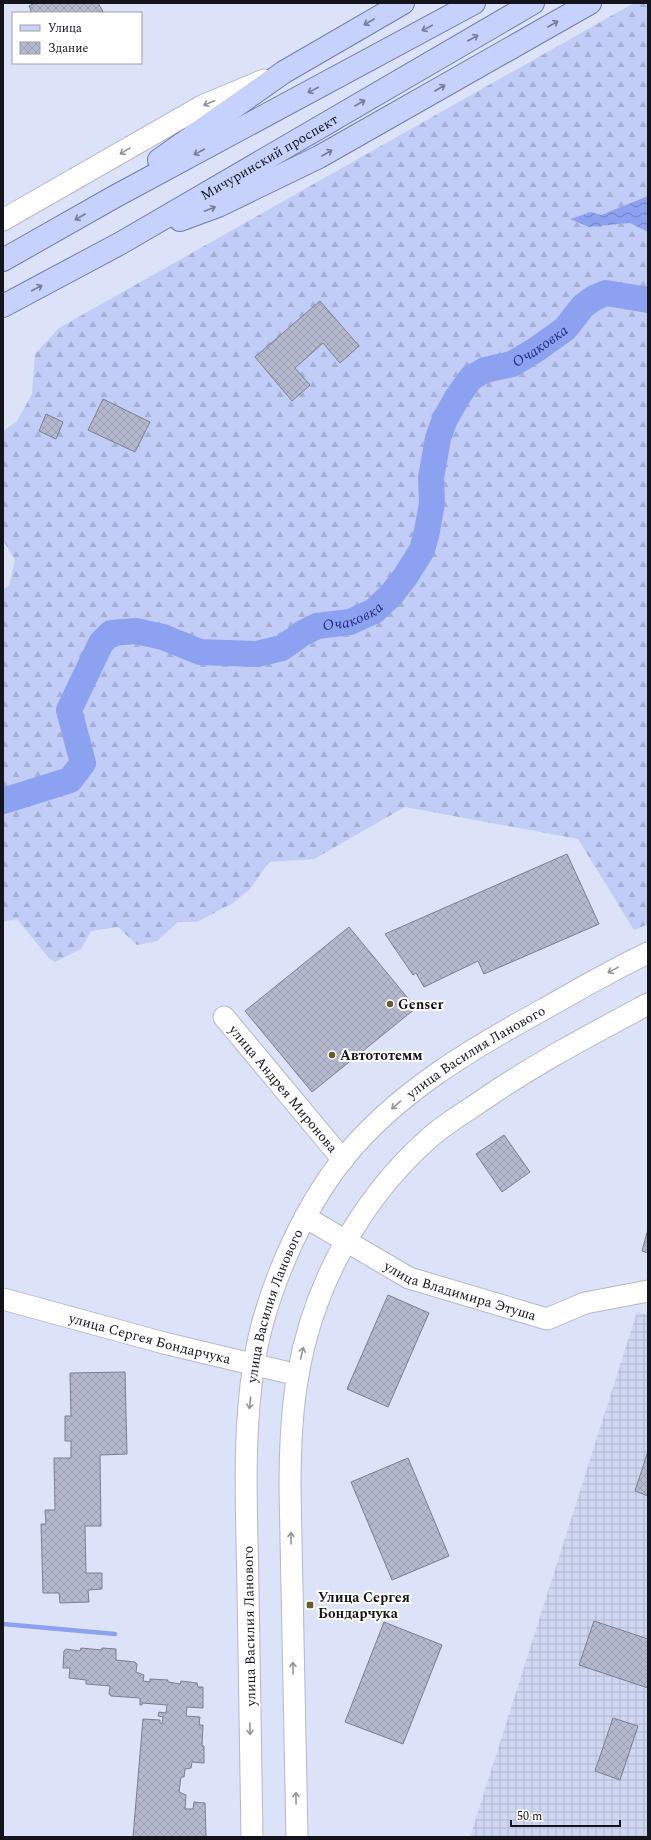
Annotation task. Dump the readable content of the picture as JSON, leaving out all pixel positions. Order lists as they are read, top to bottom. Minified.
{"streets":{"main road":["Мичуринский проспект"],"street":["улица Василия Ланового","улица Андрея Миронова","улица Владимира Этуша","улица Сергея Бондарчука"]},"crossings":[["улица Василия Ланового","улица Андрея Миронова"],["улица Василия Ланового","улица Владимира Этуша"],["улица Василия Ланового","улица Сергея Бондарчука"]],"water":["Очаковка"],"places":{"other":["Genser","Автототемм"],"transit":["Улица Сергея Бондарчука"]},"legend":["Улица","Здание"],"scale_bar":"50 m"}
